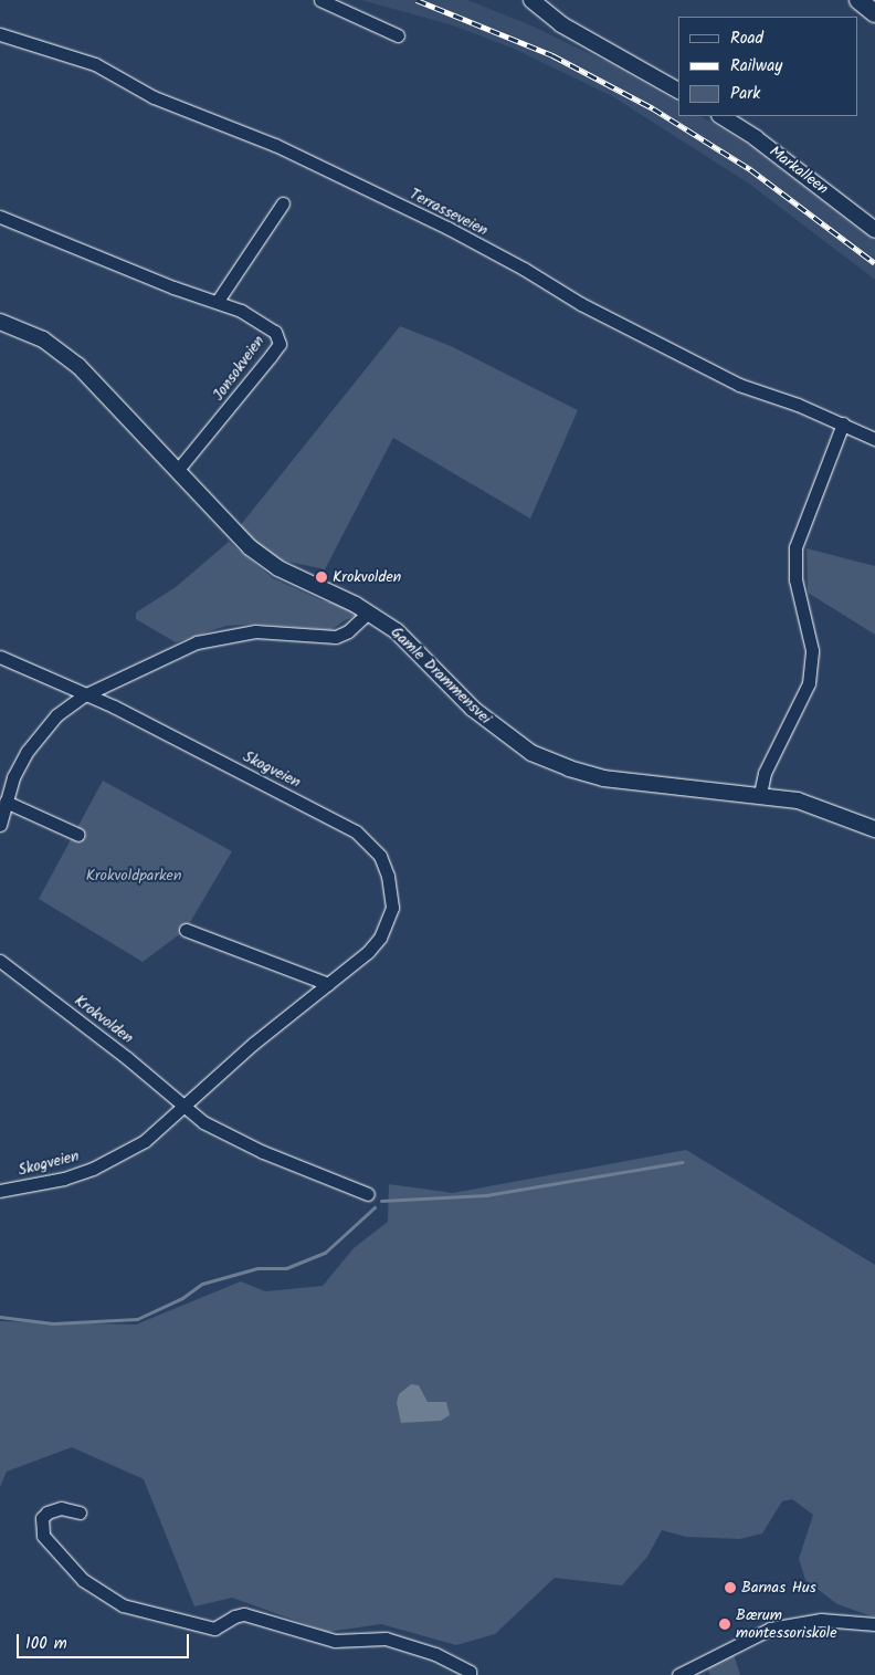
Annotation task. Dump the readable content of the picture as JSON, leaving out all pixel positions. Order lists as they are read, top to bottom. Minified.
{"streets":{"main road":["Markalleen","Gamle Drammensvei"],"street":["Terrasseveien","Jonsokveien","Skogveien","Krokvolden"]},"crossings":[["Jonsokveien","Gamle Drammensvei"],["Skogveien","Krokvolden"]],"parks":["Krokvoldparken"],"places":["Krokvolden","Barnas Hus","Bærum montessoriskole"],"legend":["Road","Railway","Park"],"scale_bar":"100 m"}
